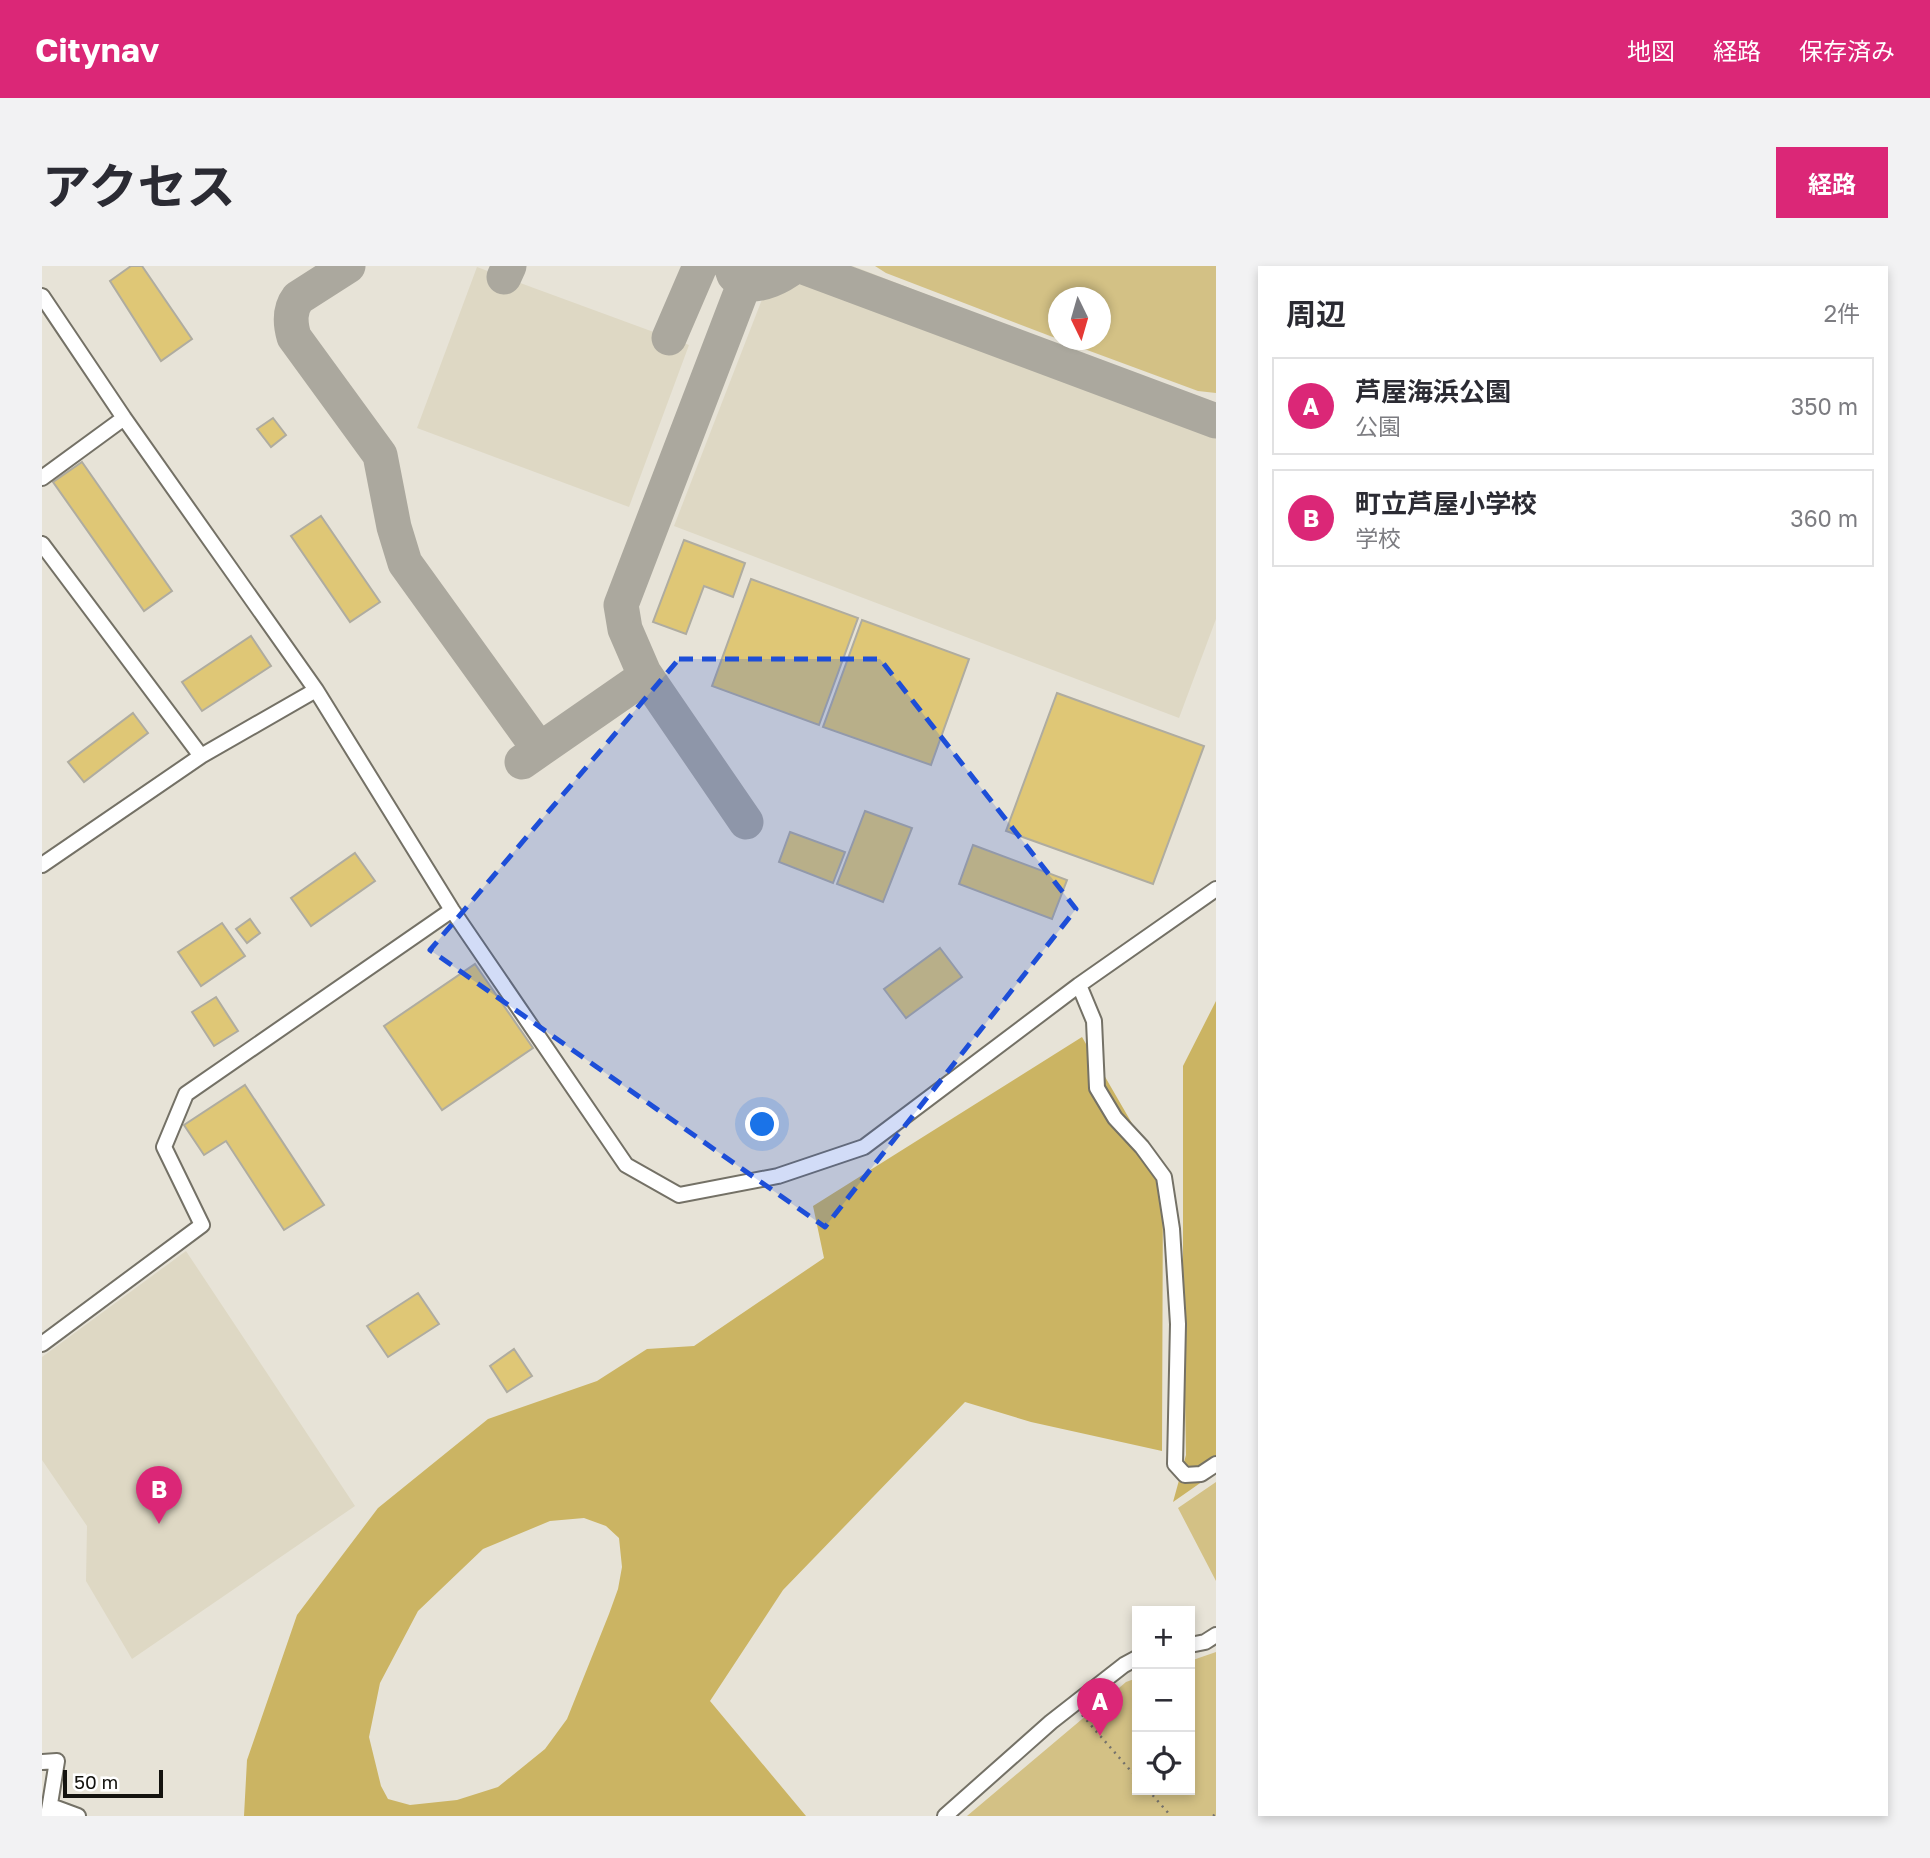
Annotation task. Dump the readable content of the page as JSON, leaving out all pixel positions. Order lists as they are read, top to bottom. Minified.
{"scale_bar":"50 m","north":"bottom","page":{"header":"Citynav","nav":["地図","経路","保存済み"],"title":"アクセス","buttons":"経路","heading":["周辺","2件"],"list":[{"mark":"A","name":"芦屋海浜公園","note":"公園","value":"350 m"},{"mark":"B","name":"町立芦屋小学校","note":"学校","value":"360 m"}],"pins":["B","A"],"map_buttons":["+","−"],"scale":"50 m"}}
